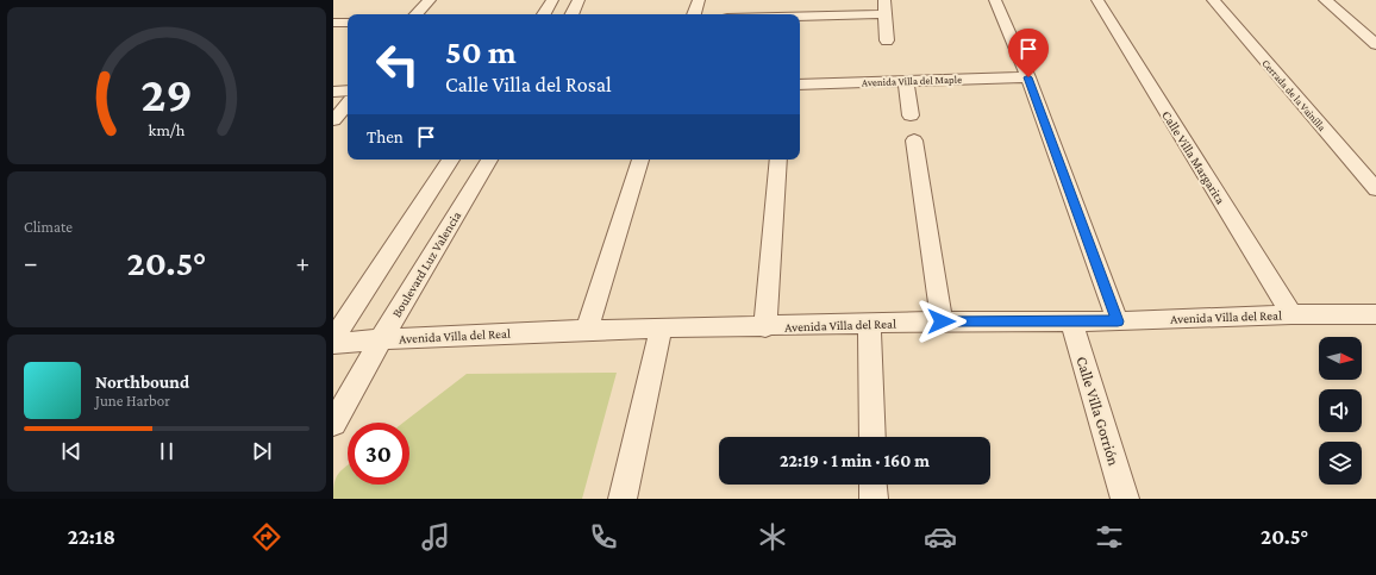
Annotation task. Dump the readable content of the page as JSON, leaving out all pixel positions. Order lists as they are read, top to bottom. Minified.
{"streets":{"street":["Avenida Villa del Maple","Cerrada de la Vainilla","Calle Villa Margarita","Boulevard Luz Valencia","Avenida Villa del Real","Calle Villa Gorrión"]},"crossings":[["Calle Villa Margarita","Avenida Villa del Real"],["Boulevard Luz Valencia","Avenida Villa del Real"],["Avenida Villa del Real","Calle Villa Gorrión"]],"north":"right","page":{"turn":["50 m","Calle Villa del Rosal"],"then":"Then","tile":"Climate","heat":["−","20.5°","+"],"song":["Northbound","June Harbor"],"limit":"30","trip":"22:19 · 1 min · 160 m","tabs":["22:18","20.5°"],"gauge":["29","km/h"]}}
